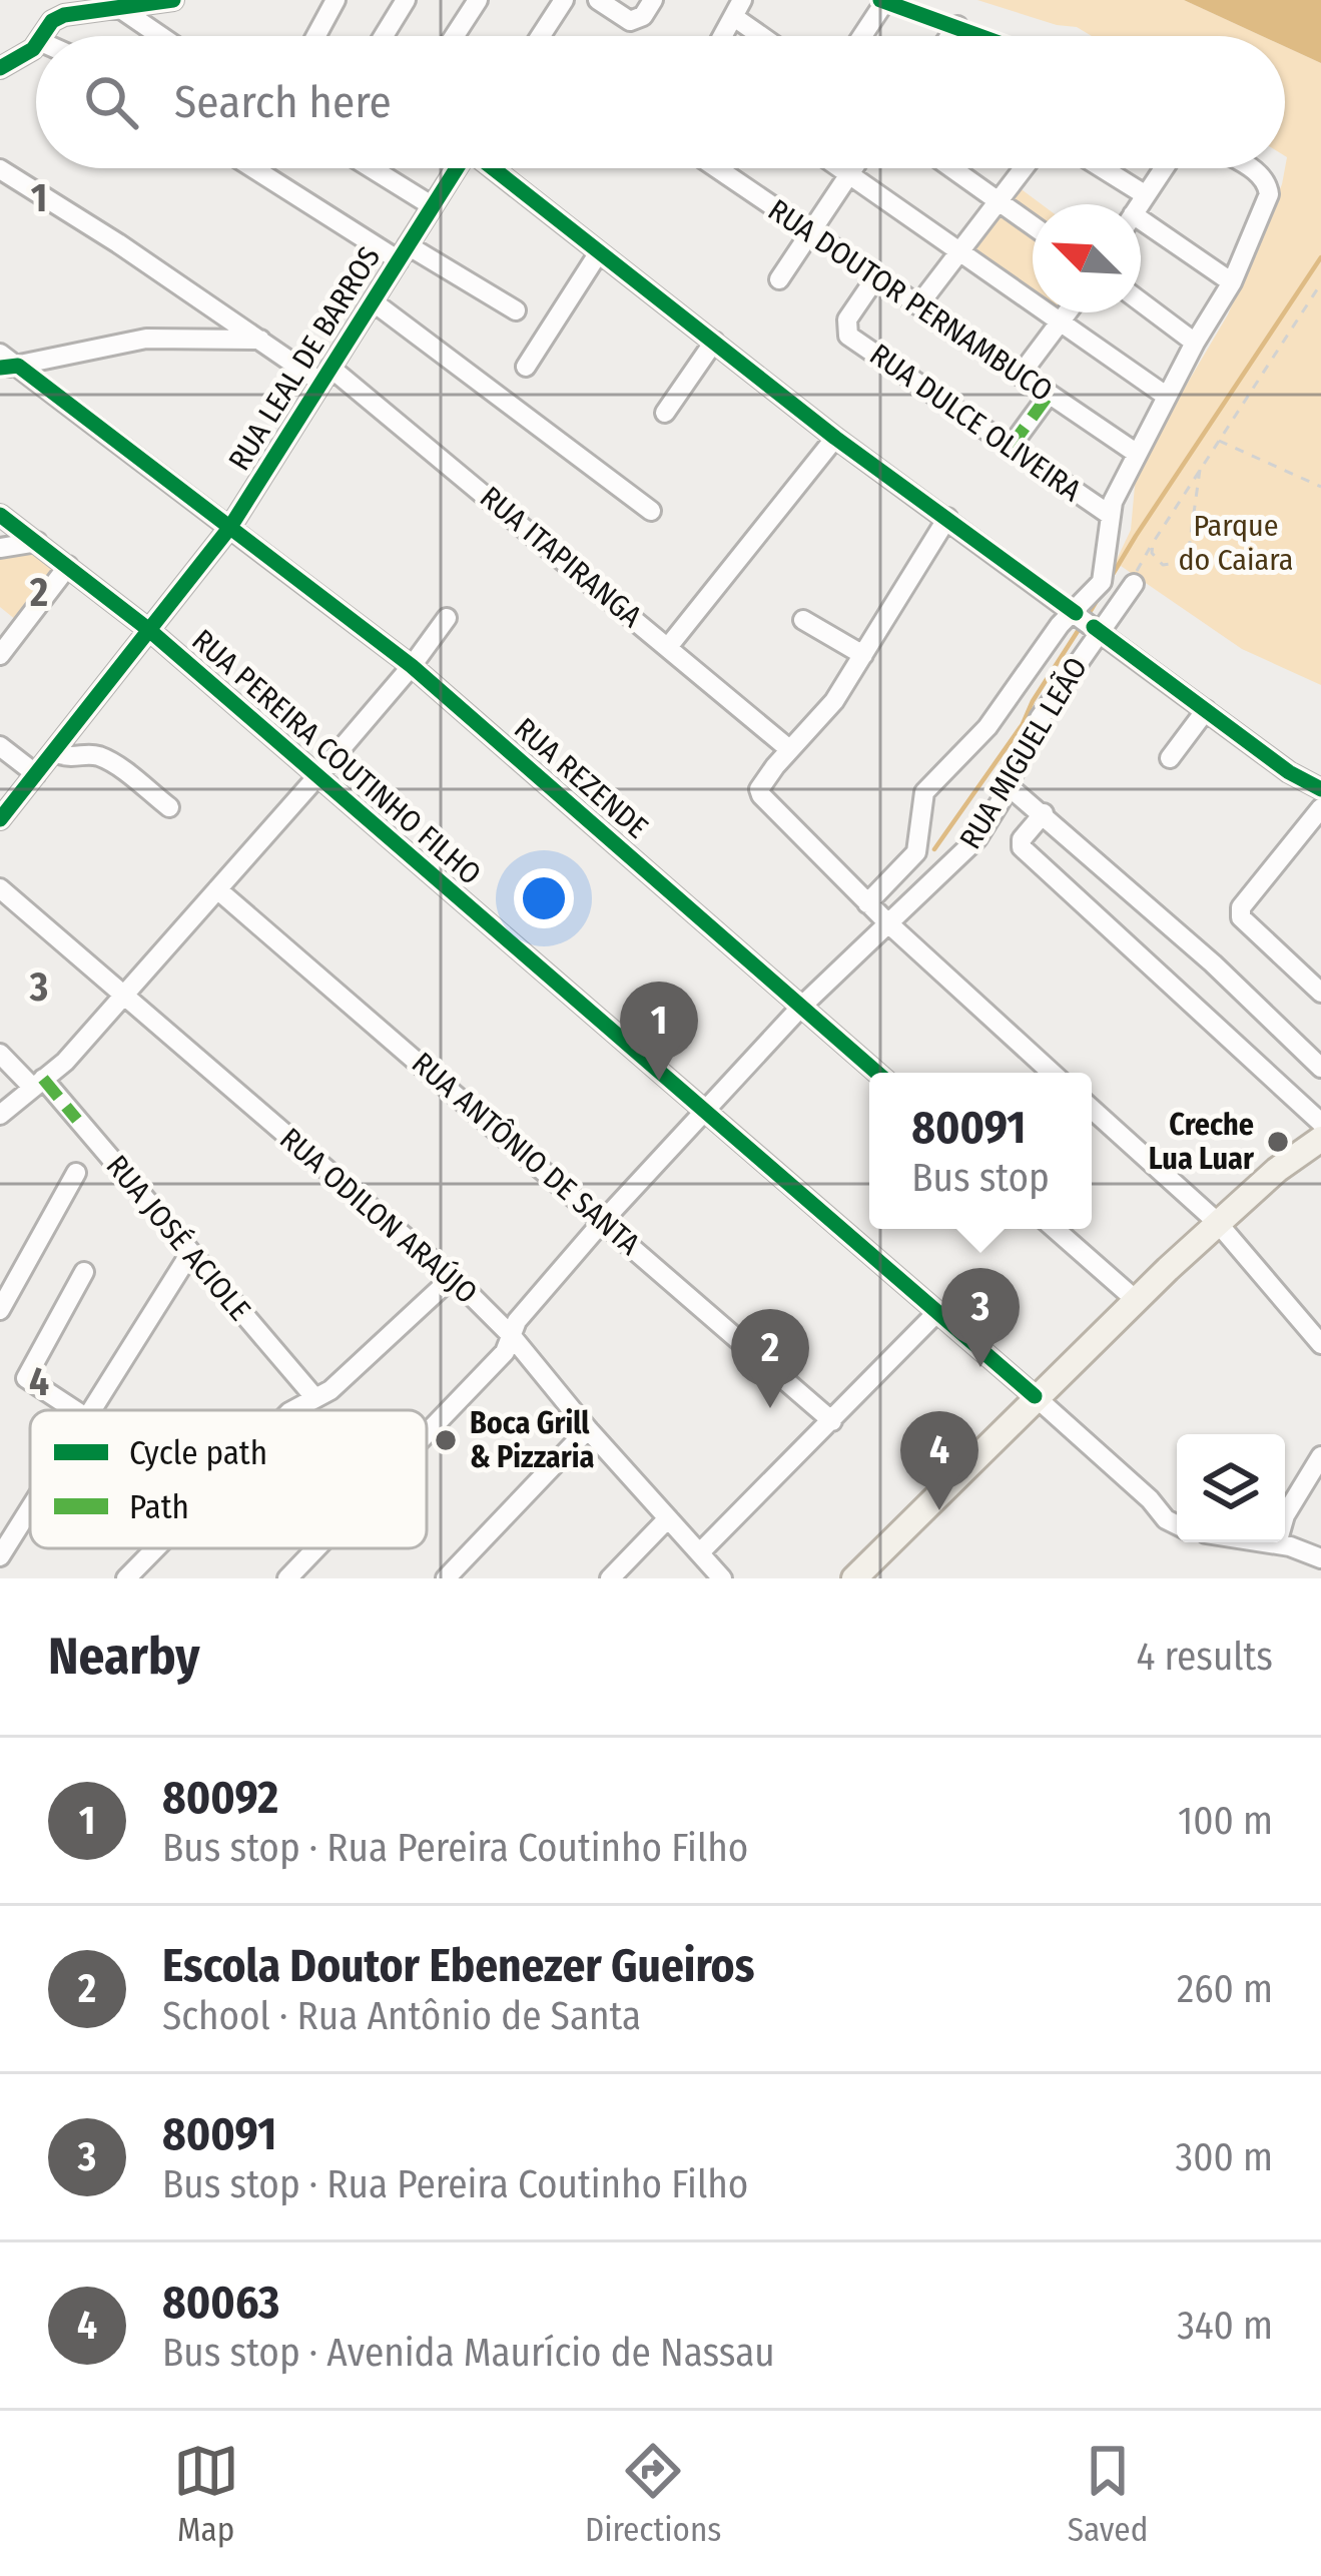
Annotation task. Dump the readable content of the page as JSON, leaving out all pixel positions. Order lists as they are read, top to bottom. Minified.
{"streets":{"street":["RUA DOUTOR PERNAMBUCO","RUA LEAL DE BARROS","RUA DULCE OLIVEIRA","RUA ITAPIRANGA","RUA MIGUEL LEÃO","RUA PEREIRA COUTINHO FILHO","RUA REZENDE","RUA ANTÔNIO DE SANTA","RUA ODILON ARAÚJO","RUA JOSÉ ACIOLE"]},"crossings":[["RUA DOUTOR PERNAMBUCO","RUA DULCE OLIVEIRA"],["RUA LEAL DE BARROS","RUA ITAPIRANGA"],["RUA LEAL DE BARROS","RUA PEREIRA COUTINHO FILHO"],["RUA LEAL DE BARROS","RUA REZENDE"],["RUA MIGUEL LEÃO","RUA PEREIRA COUTINHO FILHO"],["RUA MIGUEL LEÃO","RUA REZENDE"],["RUA MIGUEL LEÃO","RUA ANTÔNIO DE SANTA"],["RUA MIGUEL LEÃO","RUA ODILON ARAÚJO"]],"parks":["Parque do Caiara"],"places":["Creche Lua Luar","Boca Grill & Pizzaria"],"legend":["Cycle path","Path"],"north":"top left","page":{"search":"Search here","pins":["1","3","2","4"],"popup":["80091","Bus stop"],"heading":["Nearby","4 results"],"list":[{"mark":"1","name":"80092","note":"Bus stop · Rua Pereira Coutinho Filho","value":"100 m"},{"mark":"2","name":"Escola Doutor Ebenezer Gueiros","note":"School · Rua Antônio de Santa","value":"260 m"},{"mark":"3","name":"80091","note":"Bus stop · Rua Pereira Coutinho Filho","value":"300 m"},{"mark":"4","name":"80063","note":"Bus stop · Avenida Maurício de Nassau","value":"340 m"}],"nav":["Map","Directions","Saved"]},"grid":{"rows":["1","2","3","4"]}}
